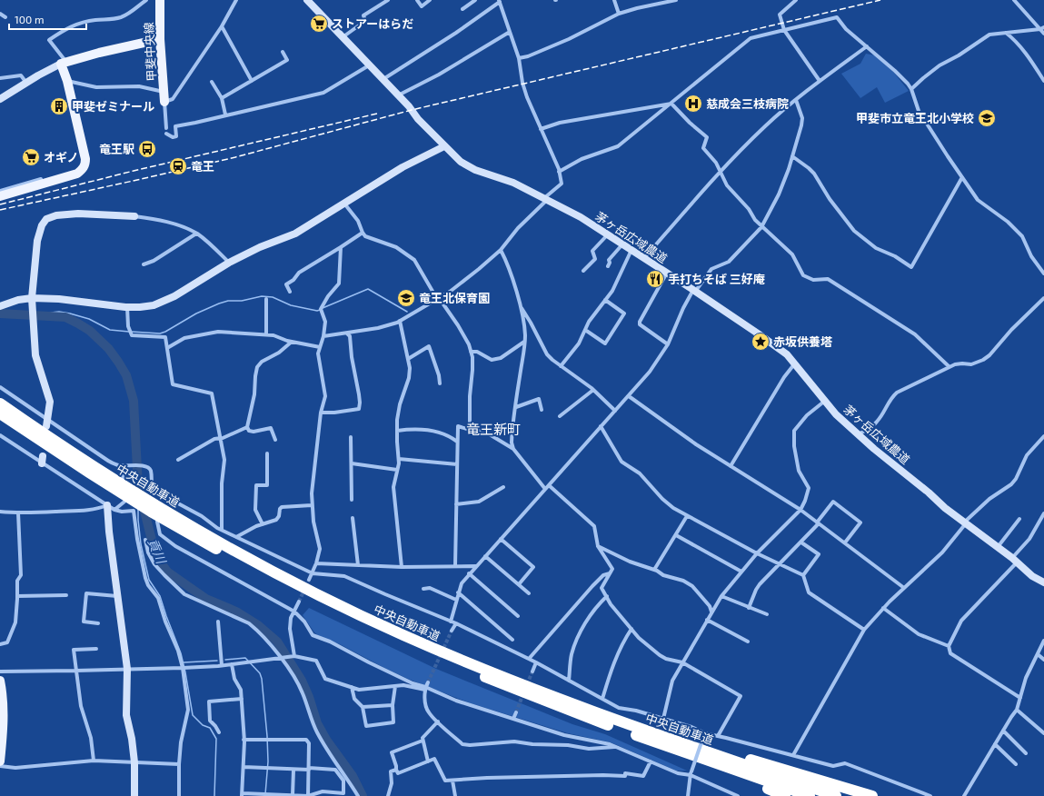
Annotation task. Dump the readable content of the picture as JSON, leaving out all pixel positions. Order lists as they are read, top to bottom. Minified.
{"streets":{"highway":["中央自動車道"],"main road":["甲斐中央線"],"street":["茅ヶ岳広域農道"]},"districts":["竜王新町"],"water":["貢川"],"places":{"supermarket":["ストアーはらだ","オギノ"],"hospital":["慈成会三枝病院"],"building":["甲斐ゼミナール"],"school or university":["甲斐市立竜王北小学校","竜王北保育園"],"bus stop":["竜王駅"],"station":["竜王"],"restaurant":["手打ちそば 三好庵"],"place":["赤坂供養塔"]},"scale_bar":"100 m"}
